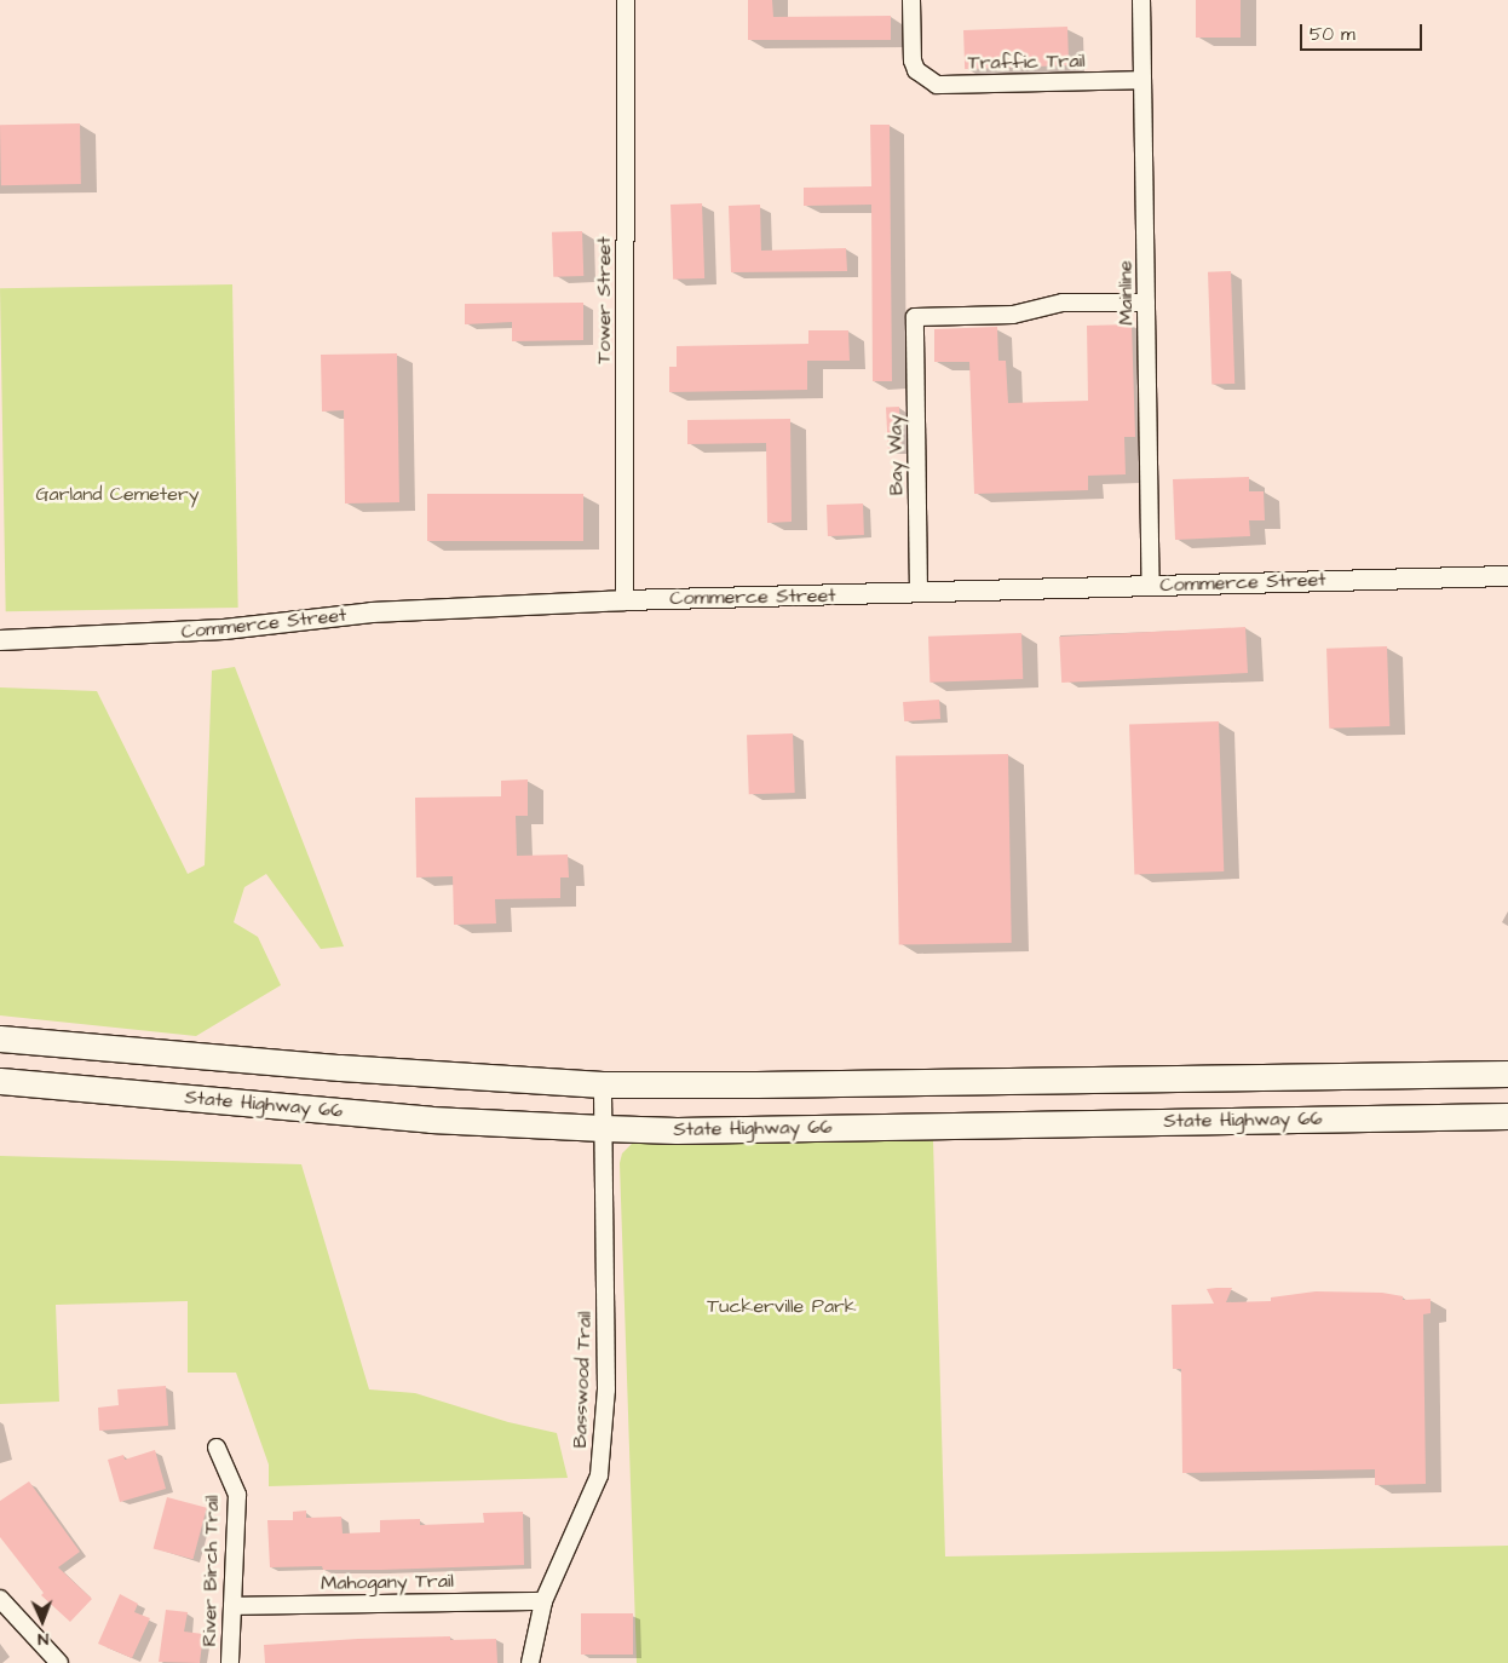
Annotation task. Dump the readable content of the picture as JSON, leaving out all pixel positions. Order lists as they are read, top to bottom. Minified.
{"streets":{"main road":["State Highway 66"],"street":["Traffic Trail","Mainline","Tower Street","Bay Way","Commerce Street","Basswood Trail","River Birch Trail","Mahogany Trail"]},"crossings":[["Traffic Trail","Mainline"],["Mainline","Bay Way"],["Mainline","Commerce Street"],["Tower Street","Commerce Street"],["Bay Way","Commerce Street"],["State Highway 66","Basswood Trail"],["Basswood Trail","Mahogany Trail"],["River Birch Trail","Mahogany Trail"]],"parks":["Garland Cemetery","Tuckerville Park"],"scale_bar":"50 m","north":"bottom"}
